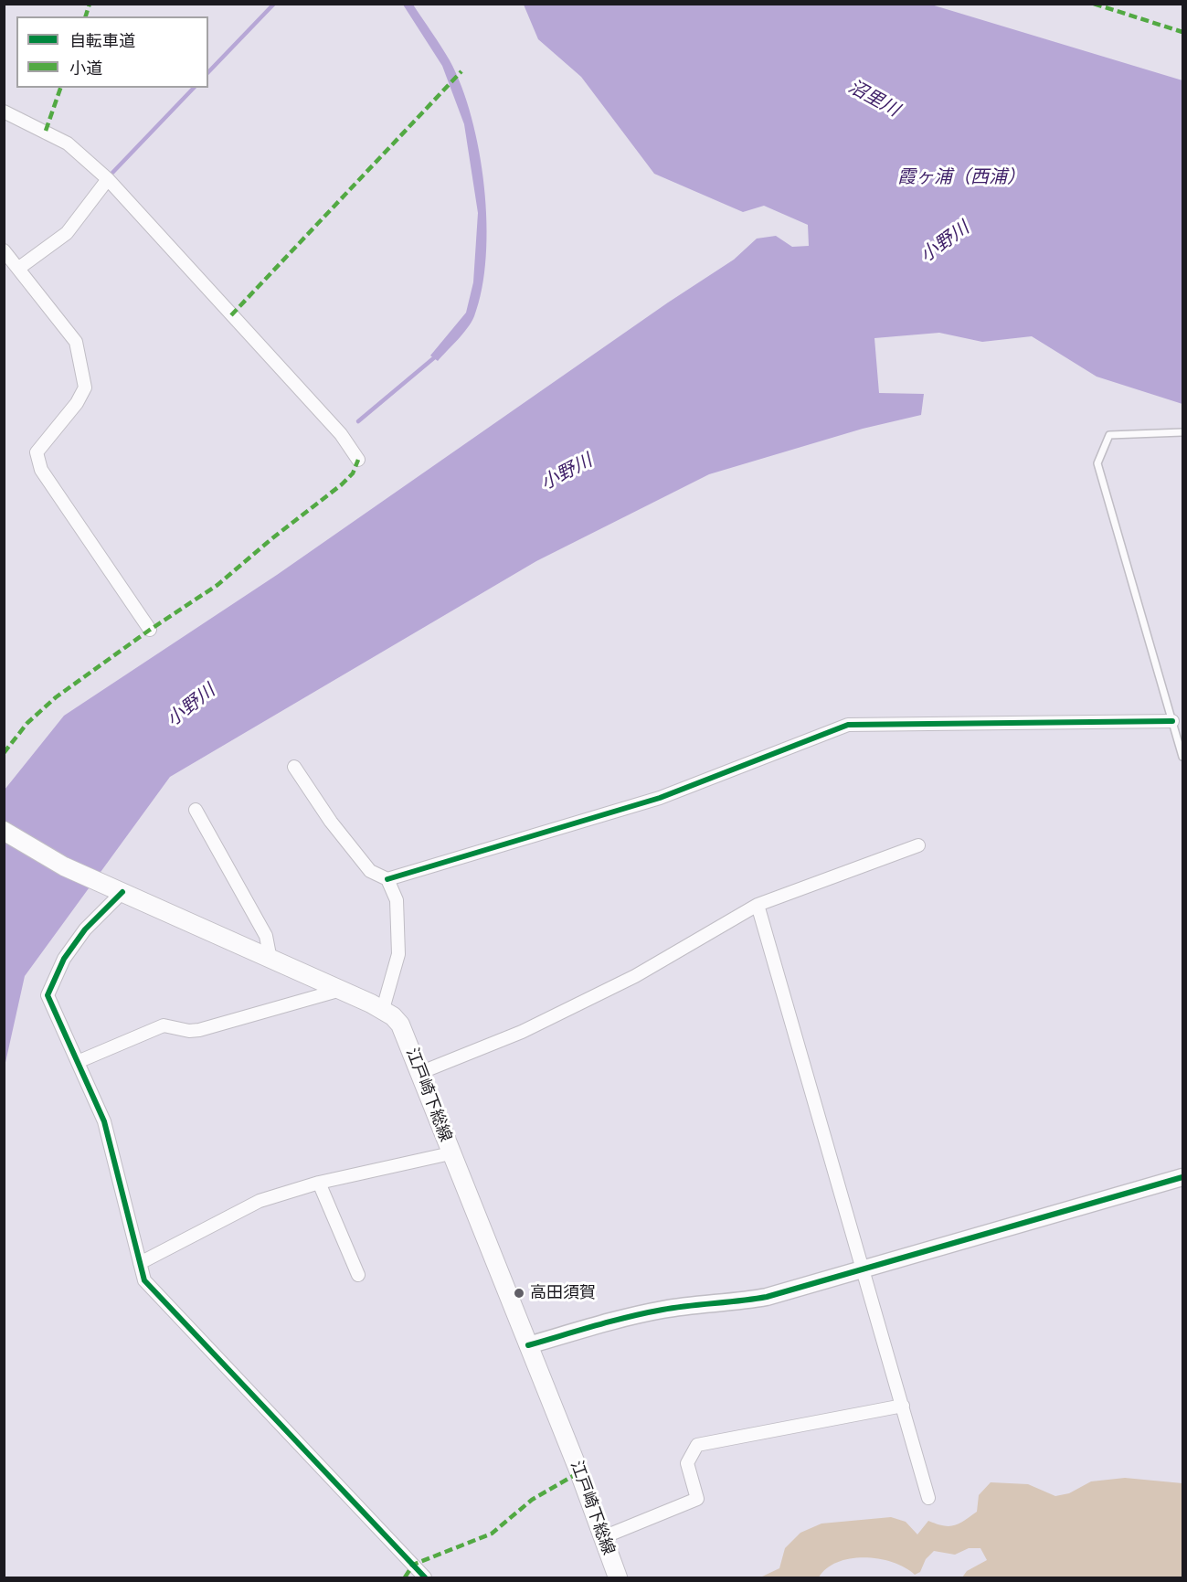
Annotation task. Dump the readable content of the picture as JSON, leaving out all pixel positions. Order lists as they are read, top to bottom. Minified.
{"streets":{"main road":["江戸崎下総線"]},"water":["沼里川","霞ヶ浦（西浦）","小野川"],"places":["高田須賀"],"legend":["自転車道","小道"]}
